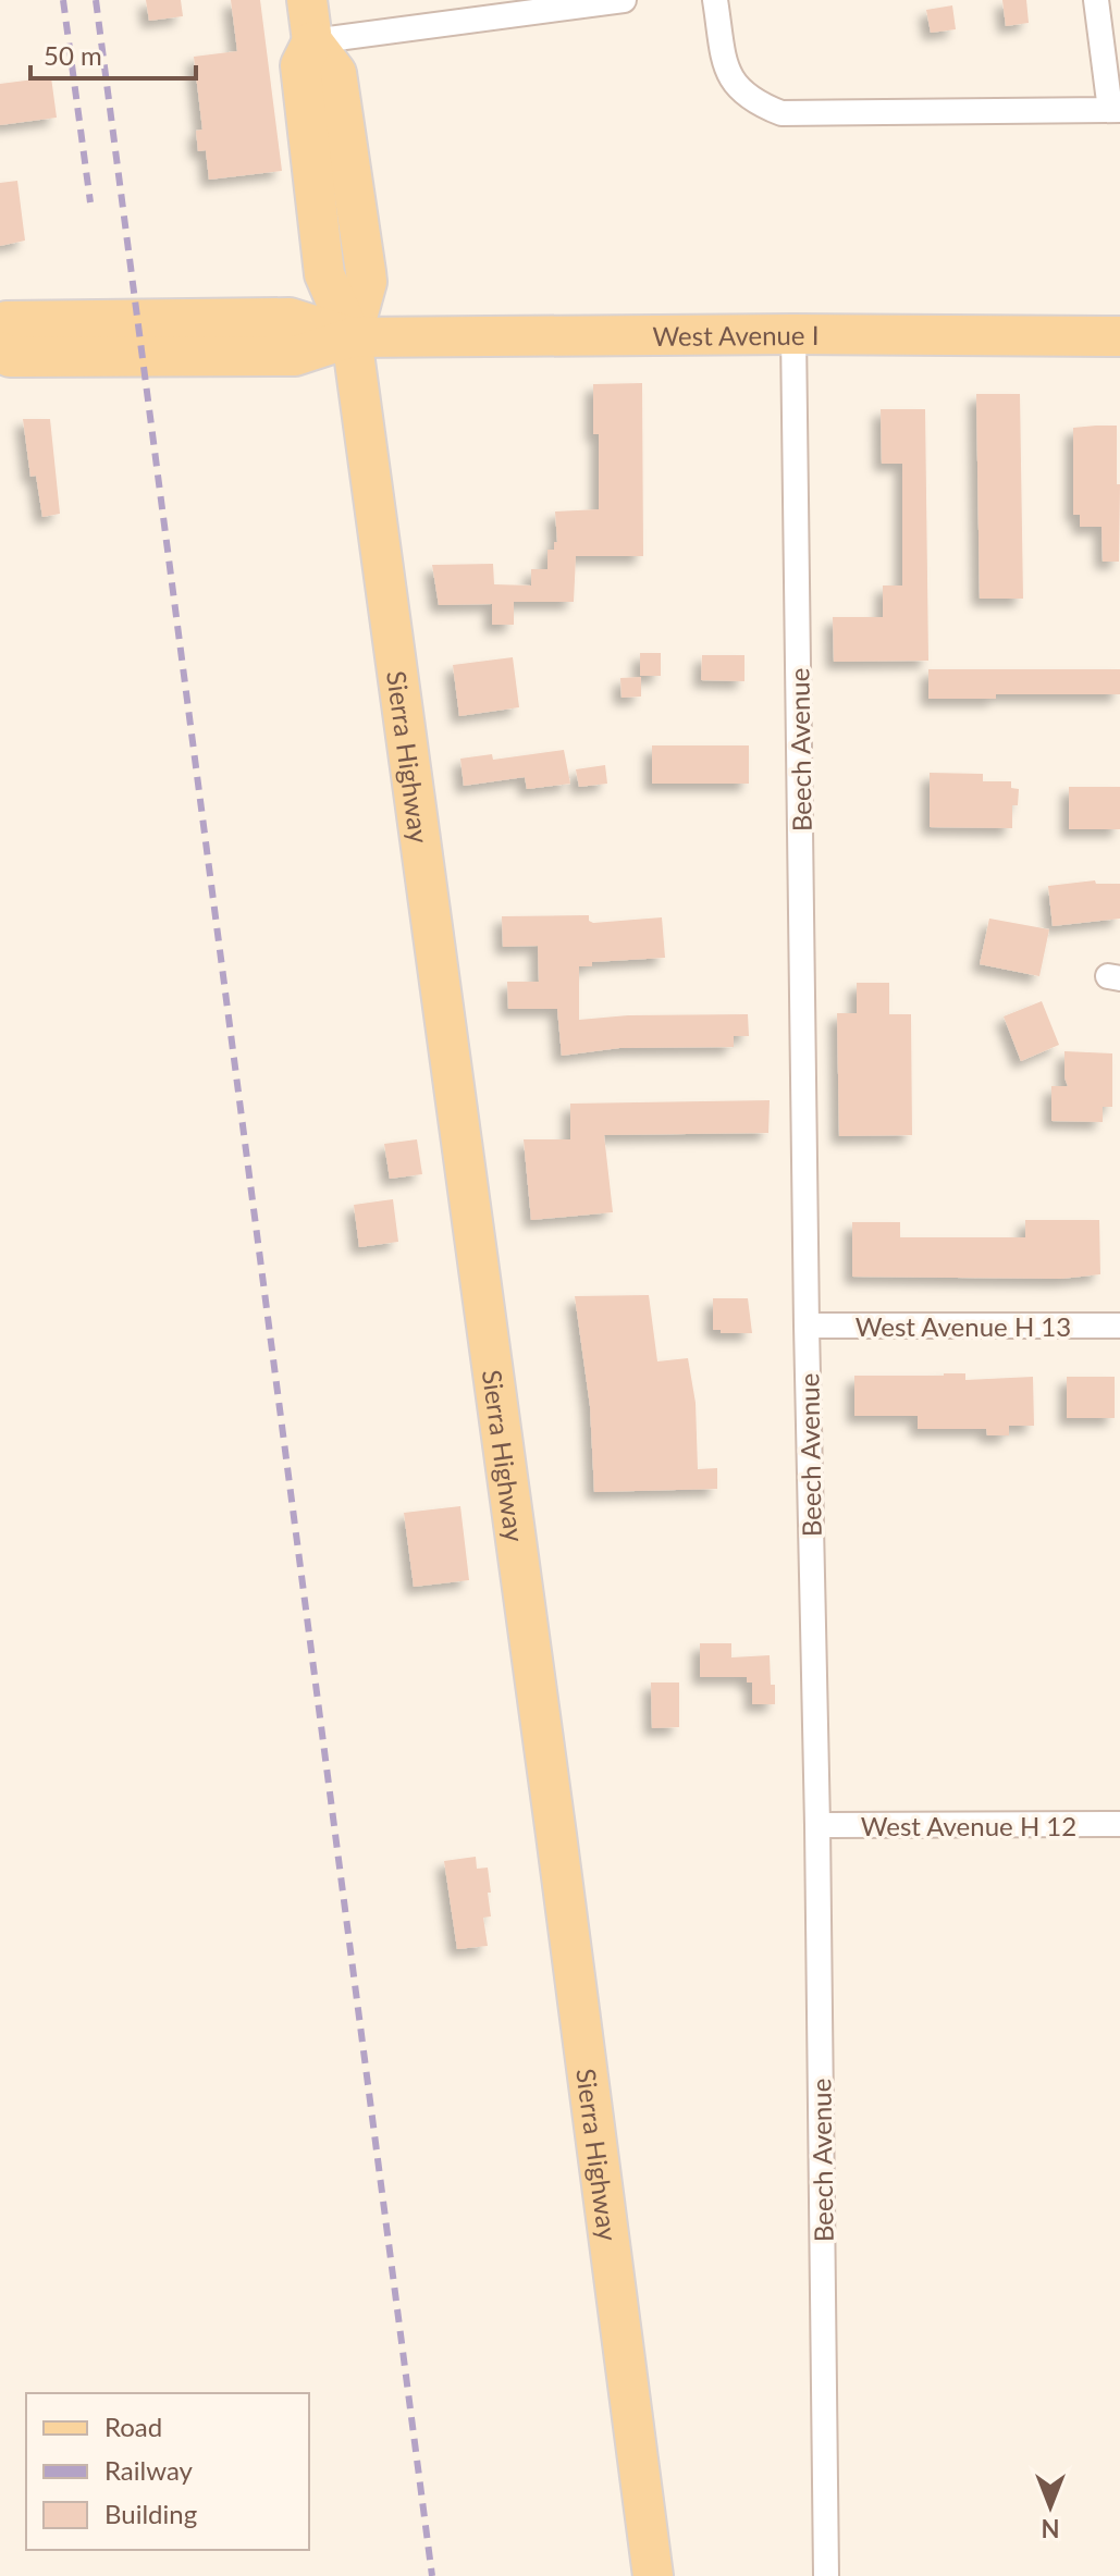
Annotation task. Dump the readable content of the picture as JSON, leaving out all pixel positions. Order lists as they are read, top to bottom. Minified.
{"streets":{"main road":["West Avenue I","Sierra Highway"],"street":["Beech Avenue","West Avenue H 13","West Avenue H 12"]},"crossings":[["West Avenue I","Beech Avenue"],["West Avenue I","Sierra Highway"],["Beech Avenue","West Avenue H 13"],["Beech Avenue","West Avenue H 12"]],"legend":["Road","Railway","Building"],"scale_bar":"50 m","north":"bottom"}
